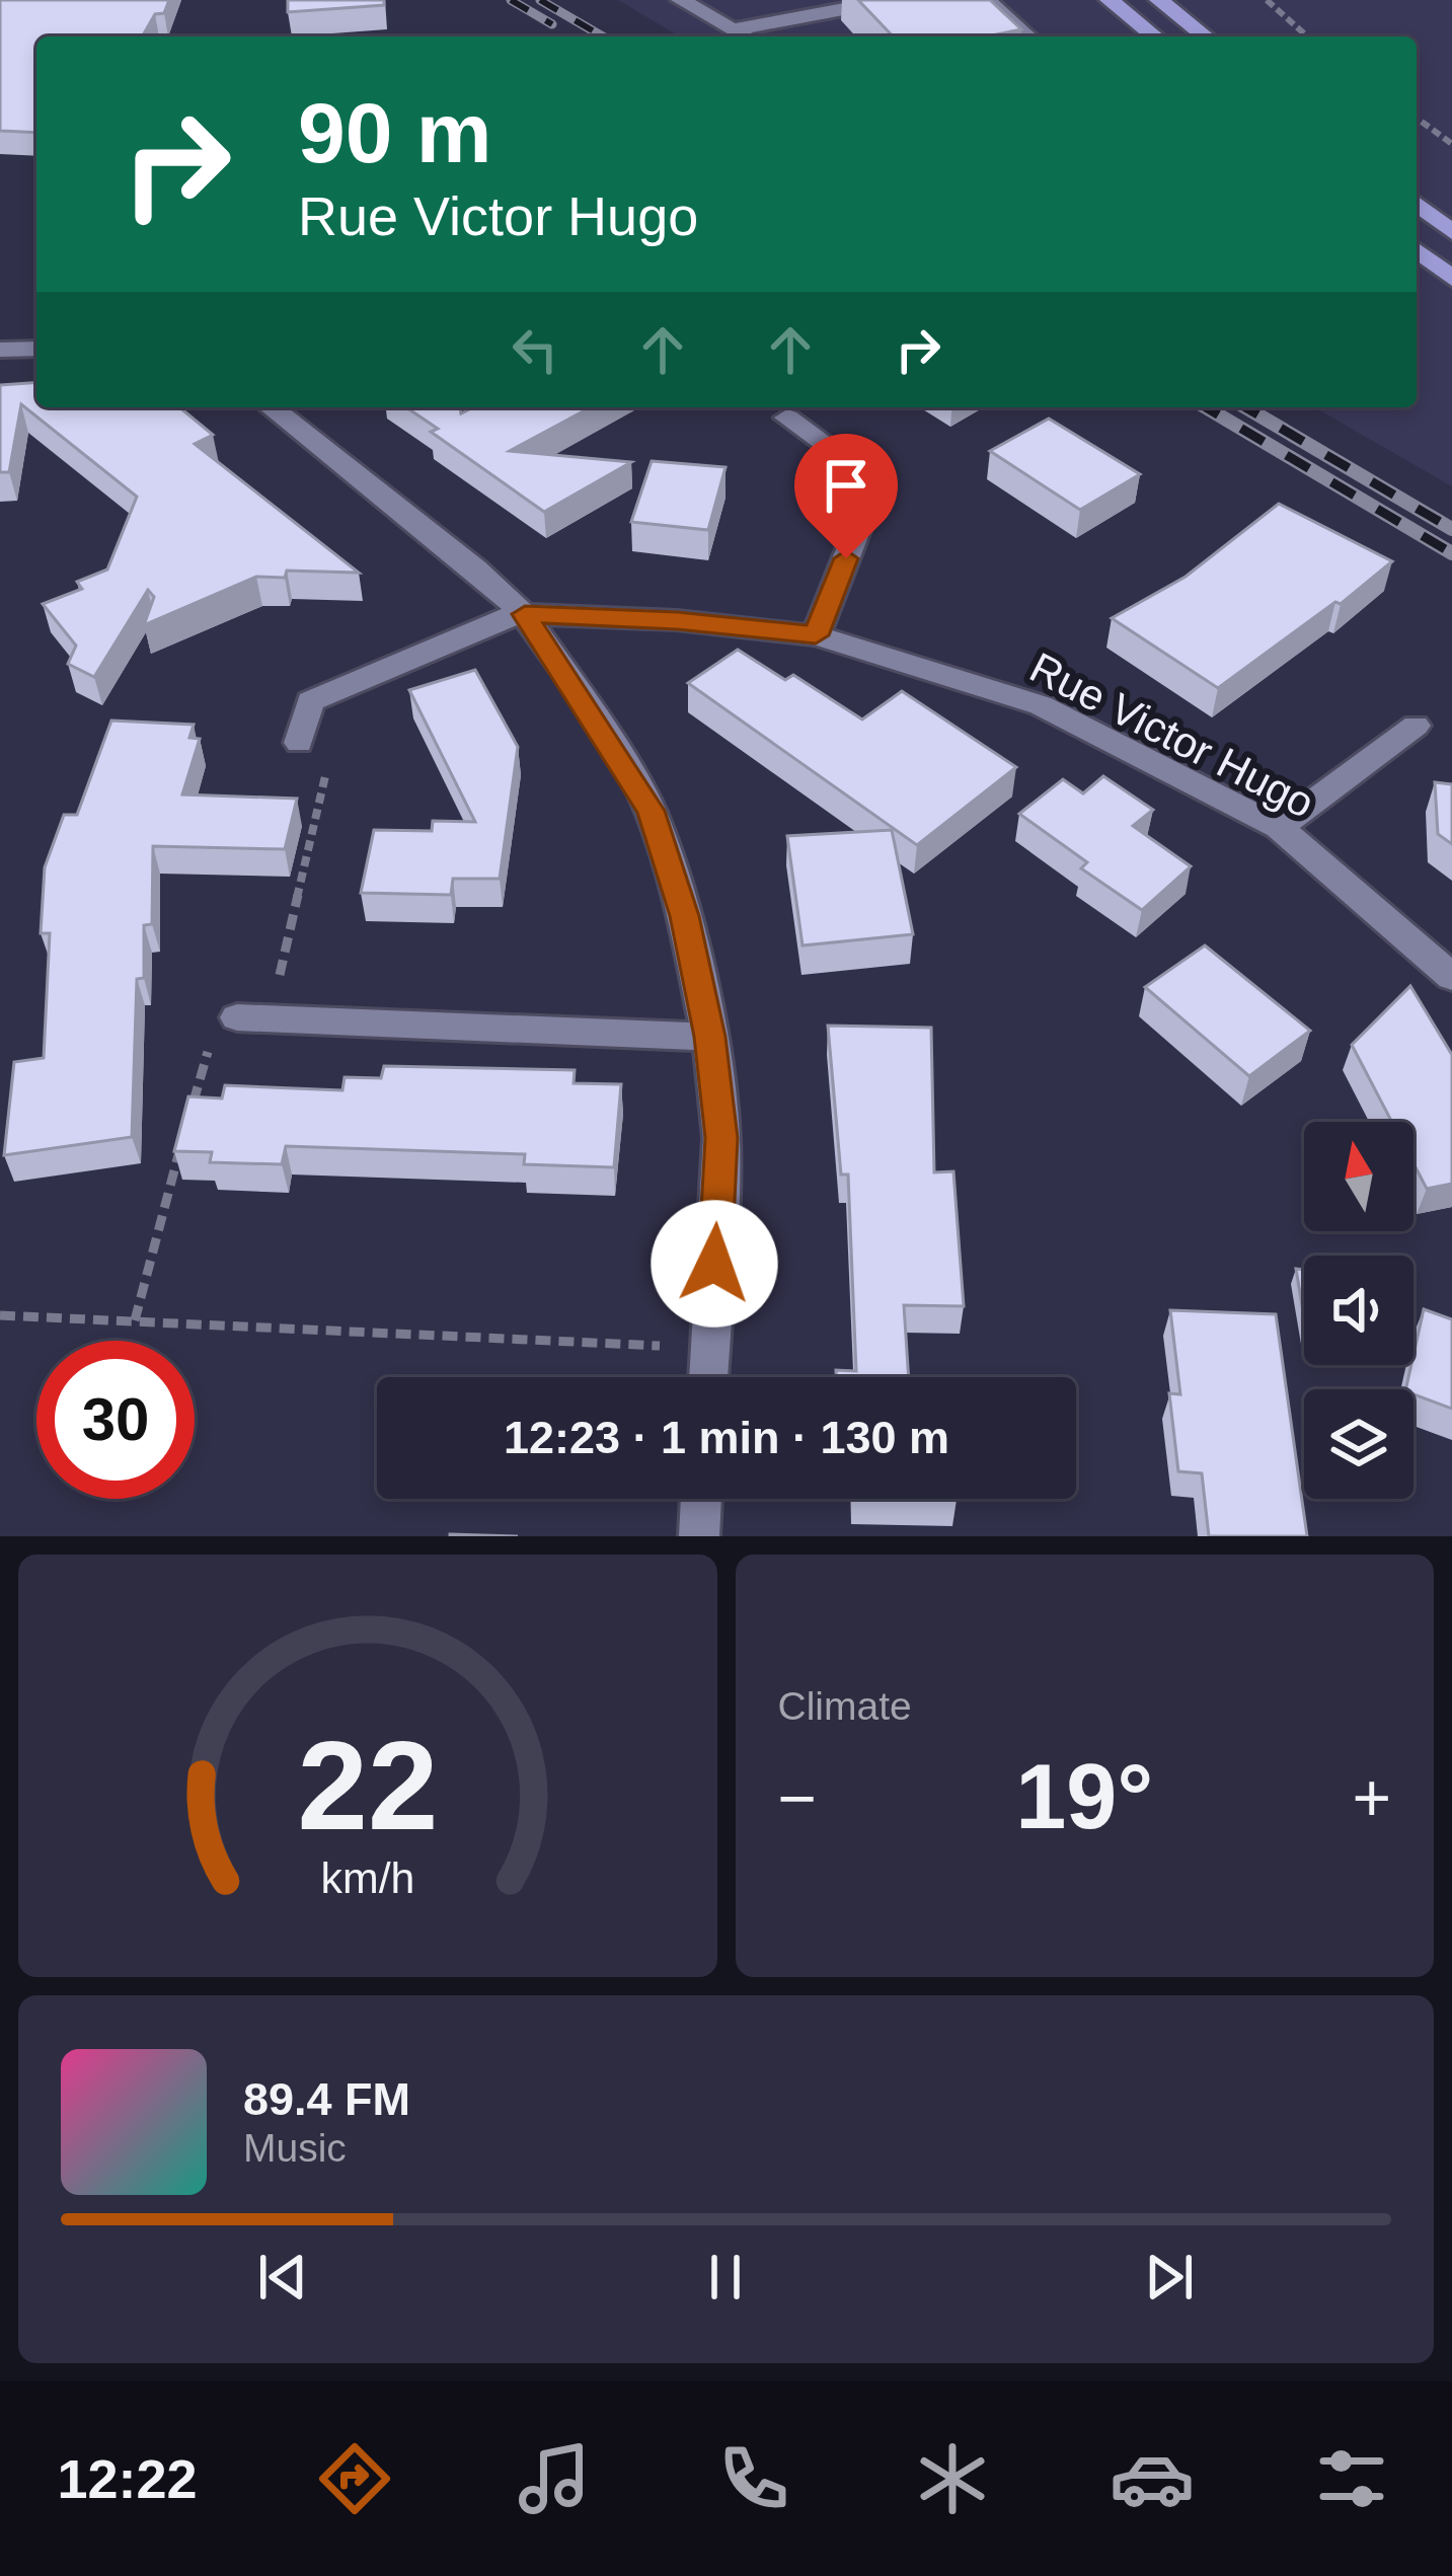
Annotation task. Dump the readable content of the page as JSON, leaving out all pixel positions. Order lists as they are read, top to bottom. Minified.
{"streets":{"street":["Rue Victor Hugo"]},"north":"top","page":{"turn":["90 m","Rue Victor Hugo"],"limit":"30","trip":"12:23 · 1 min · 130 m","tile":"Climate","heat":["−","19°","+"],"song":["89.4 FM","Music"],"tabs":"12:22","gauge":["22","km/h"]}}
